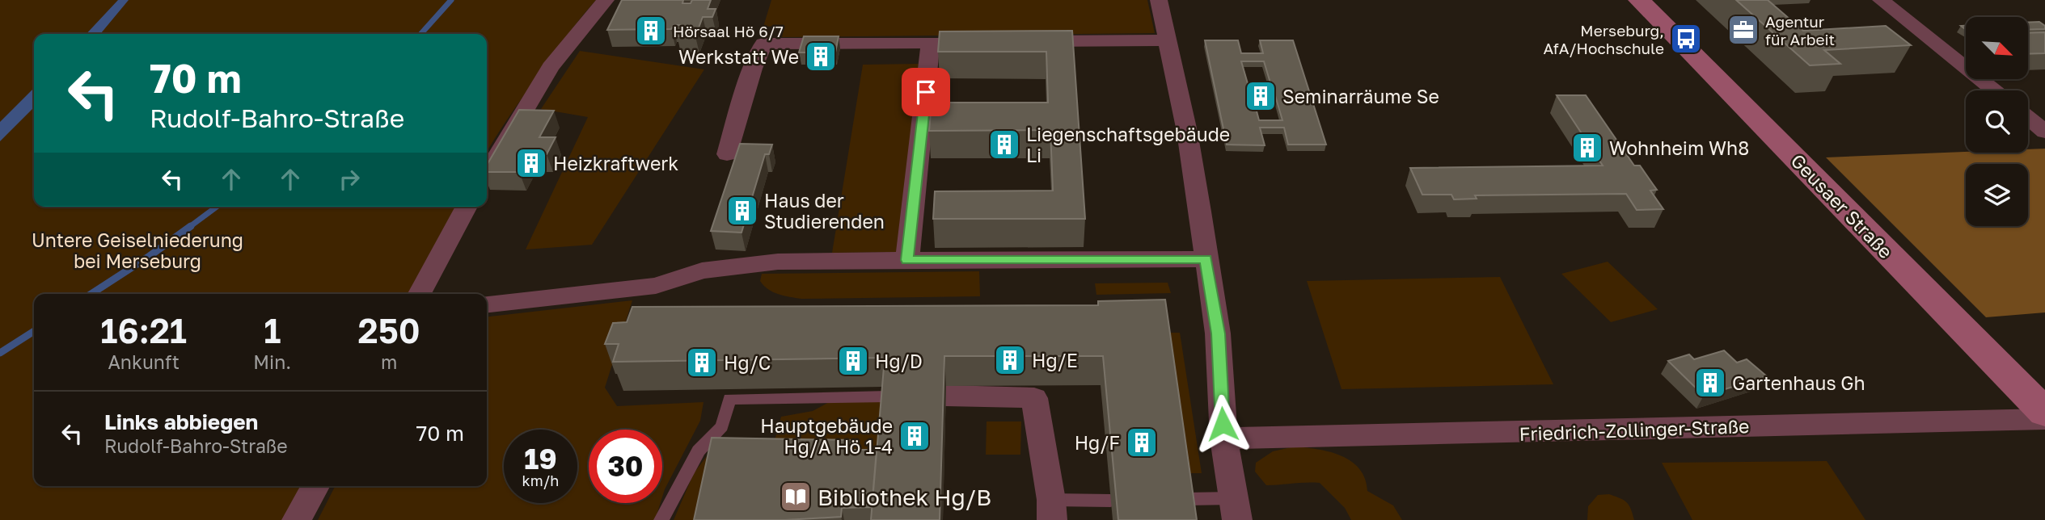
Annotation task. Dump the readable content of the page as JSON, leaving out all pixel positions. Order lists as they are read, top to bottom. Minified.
{"streets":{"street":["Geusaer Straße","Friedrich-Zollinger-Straße"]},"parks":["Untere Geiselniederung bei Merseburg"],"places":{"office":["Agentur für Arbeit"],"building":["Hörsaal Hö 6/7","Werkstatt We","Seminarräume Se","Liegenschaftsgebäude Li","Wohnheim Wh8","Heizkraftwerk","Haus der Studierenden","Hg/E","Hg/D","Hg/C","Gartenhaus Gh","Hauptgebäude Hg/A Hö 1-4","Hg/F"],"bus stop":["Merseburg, AfA/Hochschule"],"library":["Bibliothek Hg/B"]},"north":"bottom right","page":{"turn":["70 m","Rudolf-Bahro-Straße"],"eta":["16:21","Ankunft","1","Min.","250","m"],"list":[{"name":"Links abbiegen","note":"Rudolf-Bahro-Straße","value":"70 m"}],"speed":"19 km/h","limit":"30"}}
